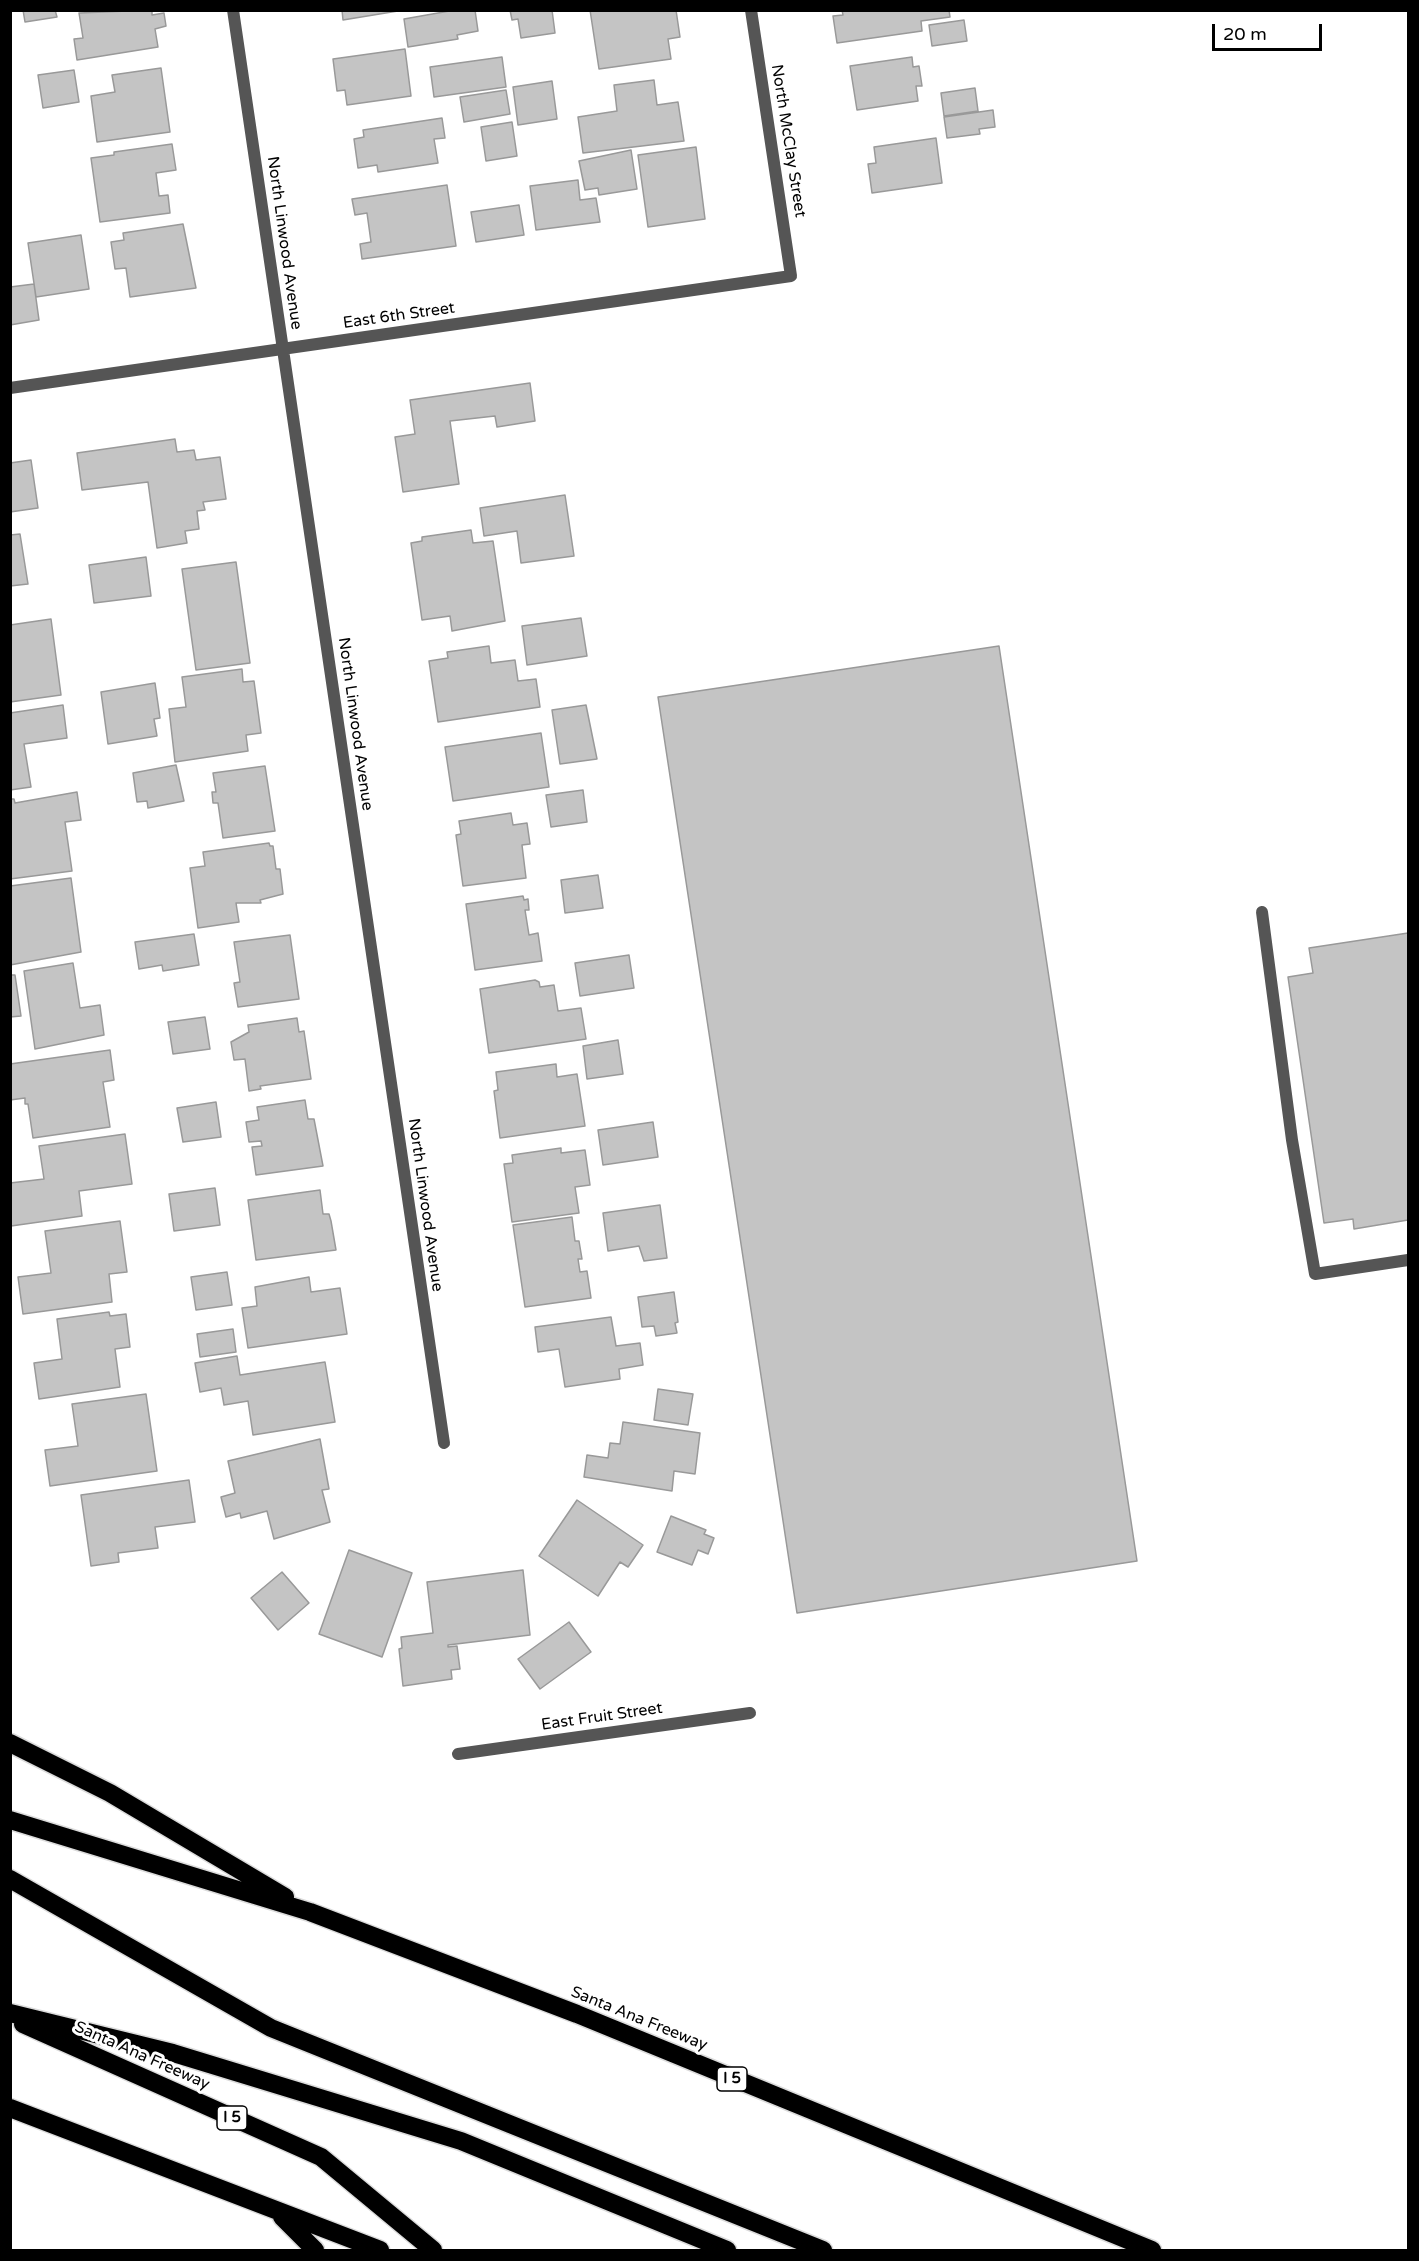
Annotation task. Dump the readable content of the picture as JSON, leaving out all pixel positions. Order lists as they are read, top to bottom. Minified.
{"streets":{"highway":["Santa Ana Freeway","I 5"],"street":["North McClay Street","North Linwood Avenue","East 6th Street","East Fruit Street"]},"crossings":[["North McClay Street","East 6th Street"],["North Linwood Avenue","East 6th Street"]],"scale_bar":"20 m"}
